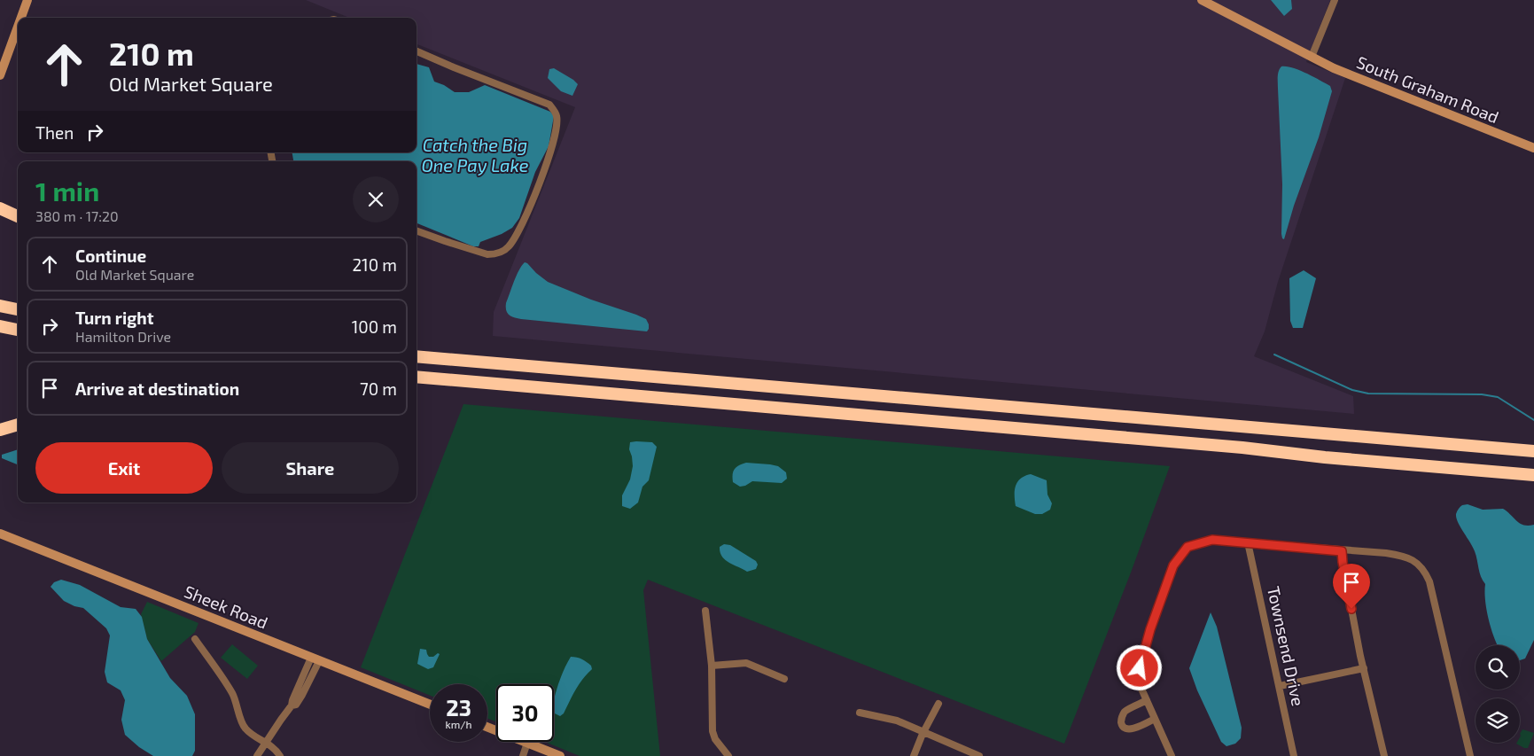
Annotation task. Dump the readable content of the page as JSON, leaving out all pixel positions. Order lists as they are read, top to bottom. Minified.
{"streets":{"street":["South Graham Road","Sheek Road","Townsend Drive"]},"water":["Catch the Big One Pay Lake"],"page":{"turn":["210 m","Old Market Square"],"then":"Then","heading":["1 min","380 m · 17:20"],"list":[{"name":"Continue","note":"Old Market Square","value":"210 m"},{"name":"Turn right","note":"Hamilton Drive","value":"100 m"},{"name":"Arrive at destination","value":"70 m"}],"buttons":["Exit","Share"],"speed":"23 km/h","limit":"30"}}
